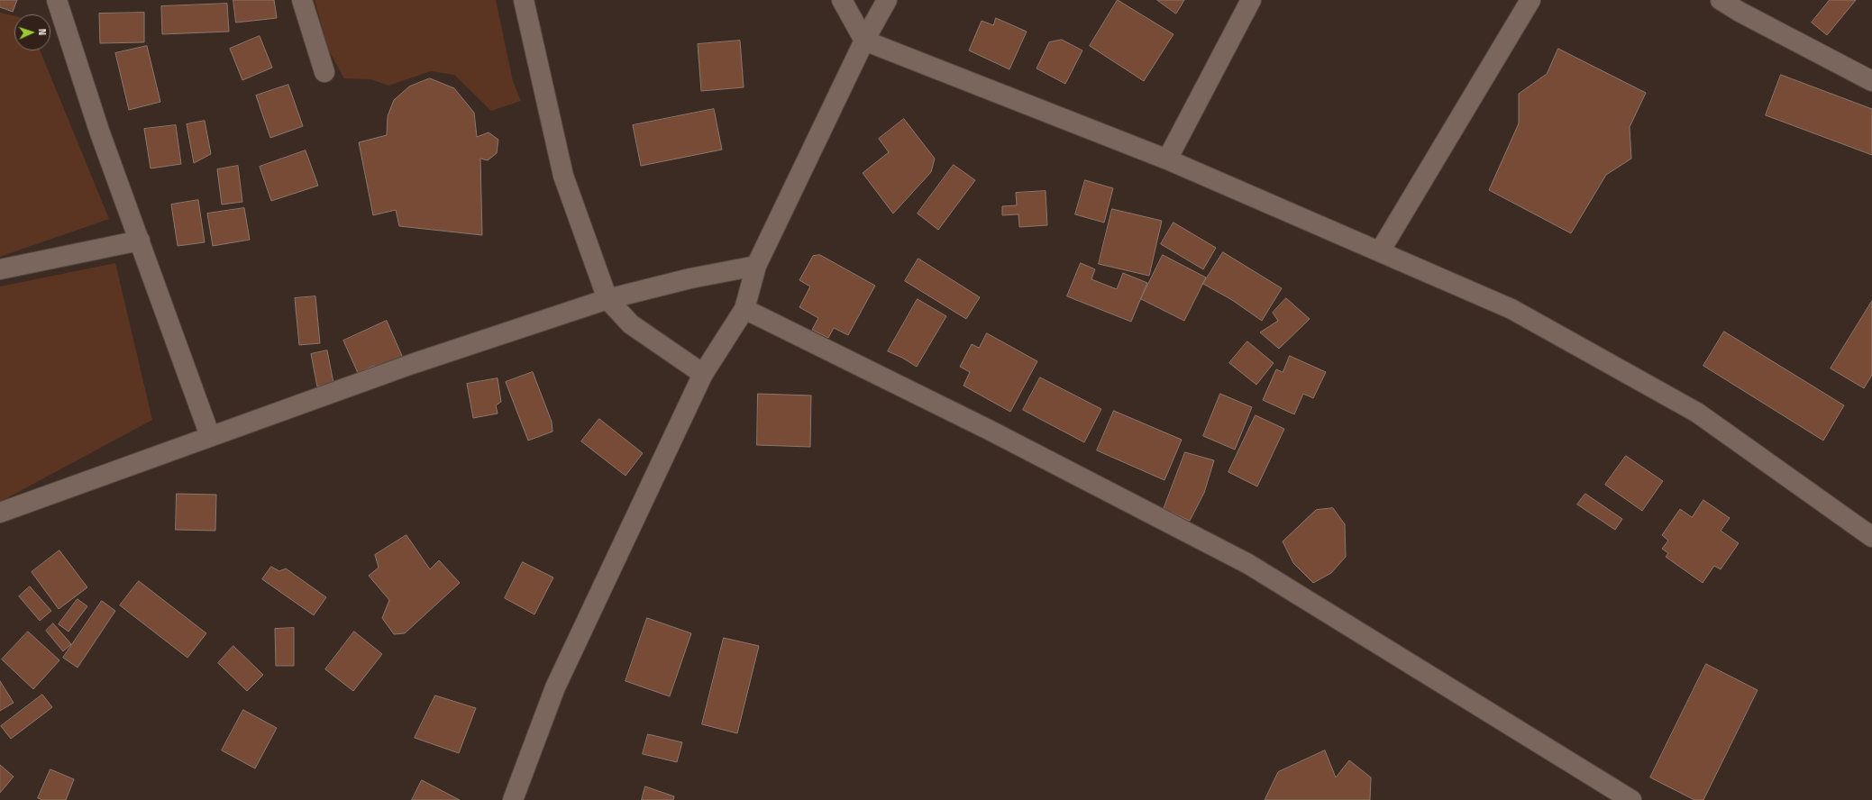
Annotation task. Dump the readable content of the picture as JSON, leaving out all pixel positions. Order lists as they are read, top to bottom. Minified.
{"north":"right"}
